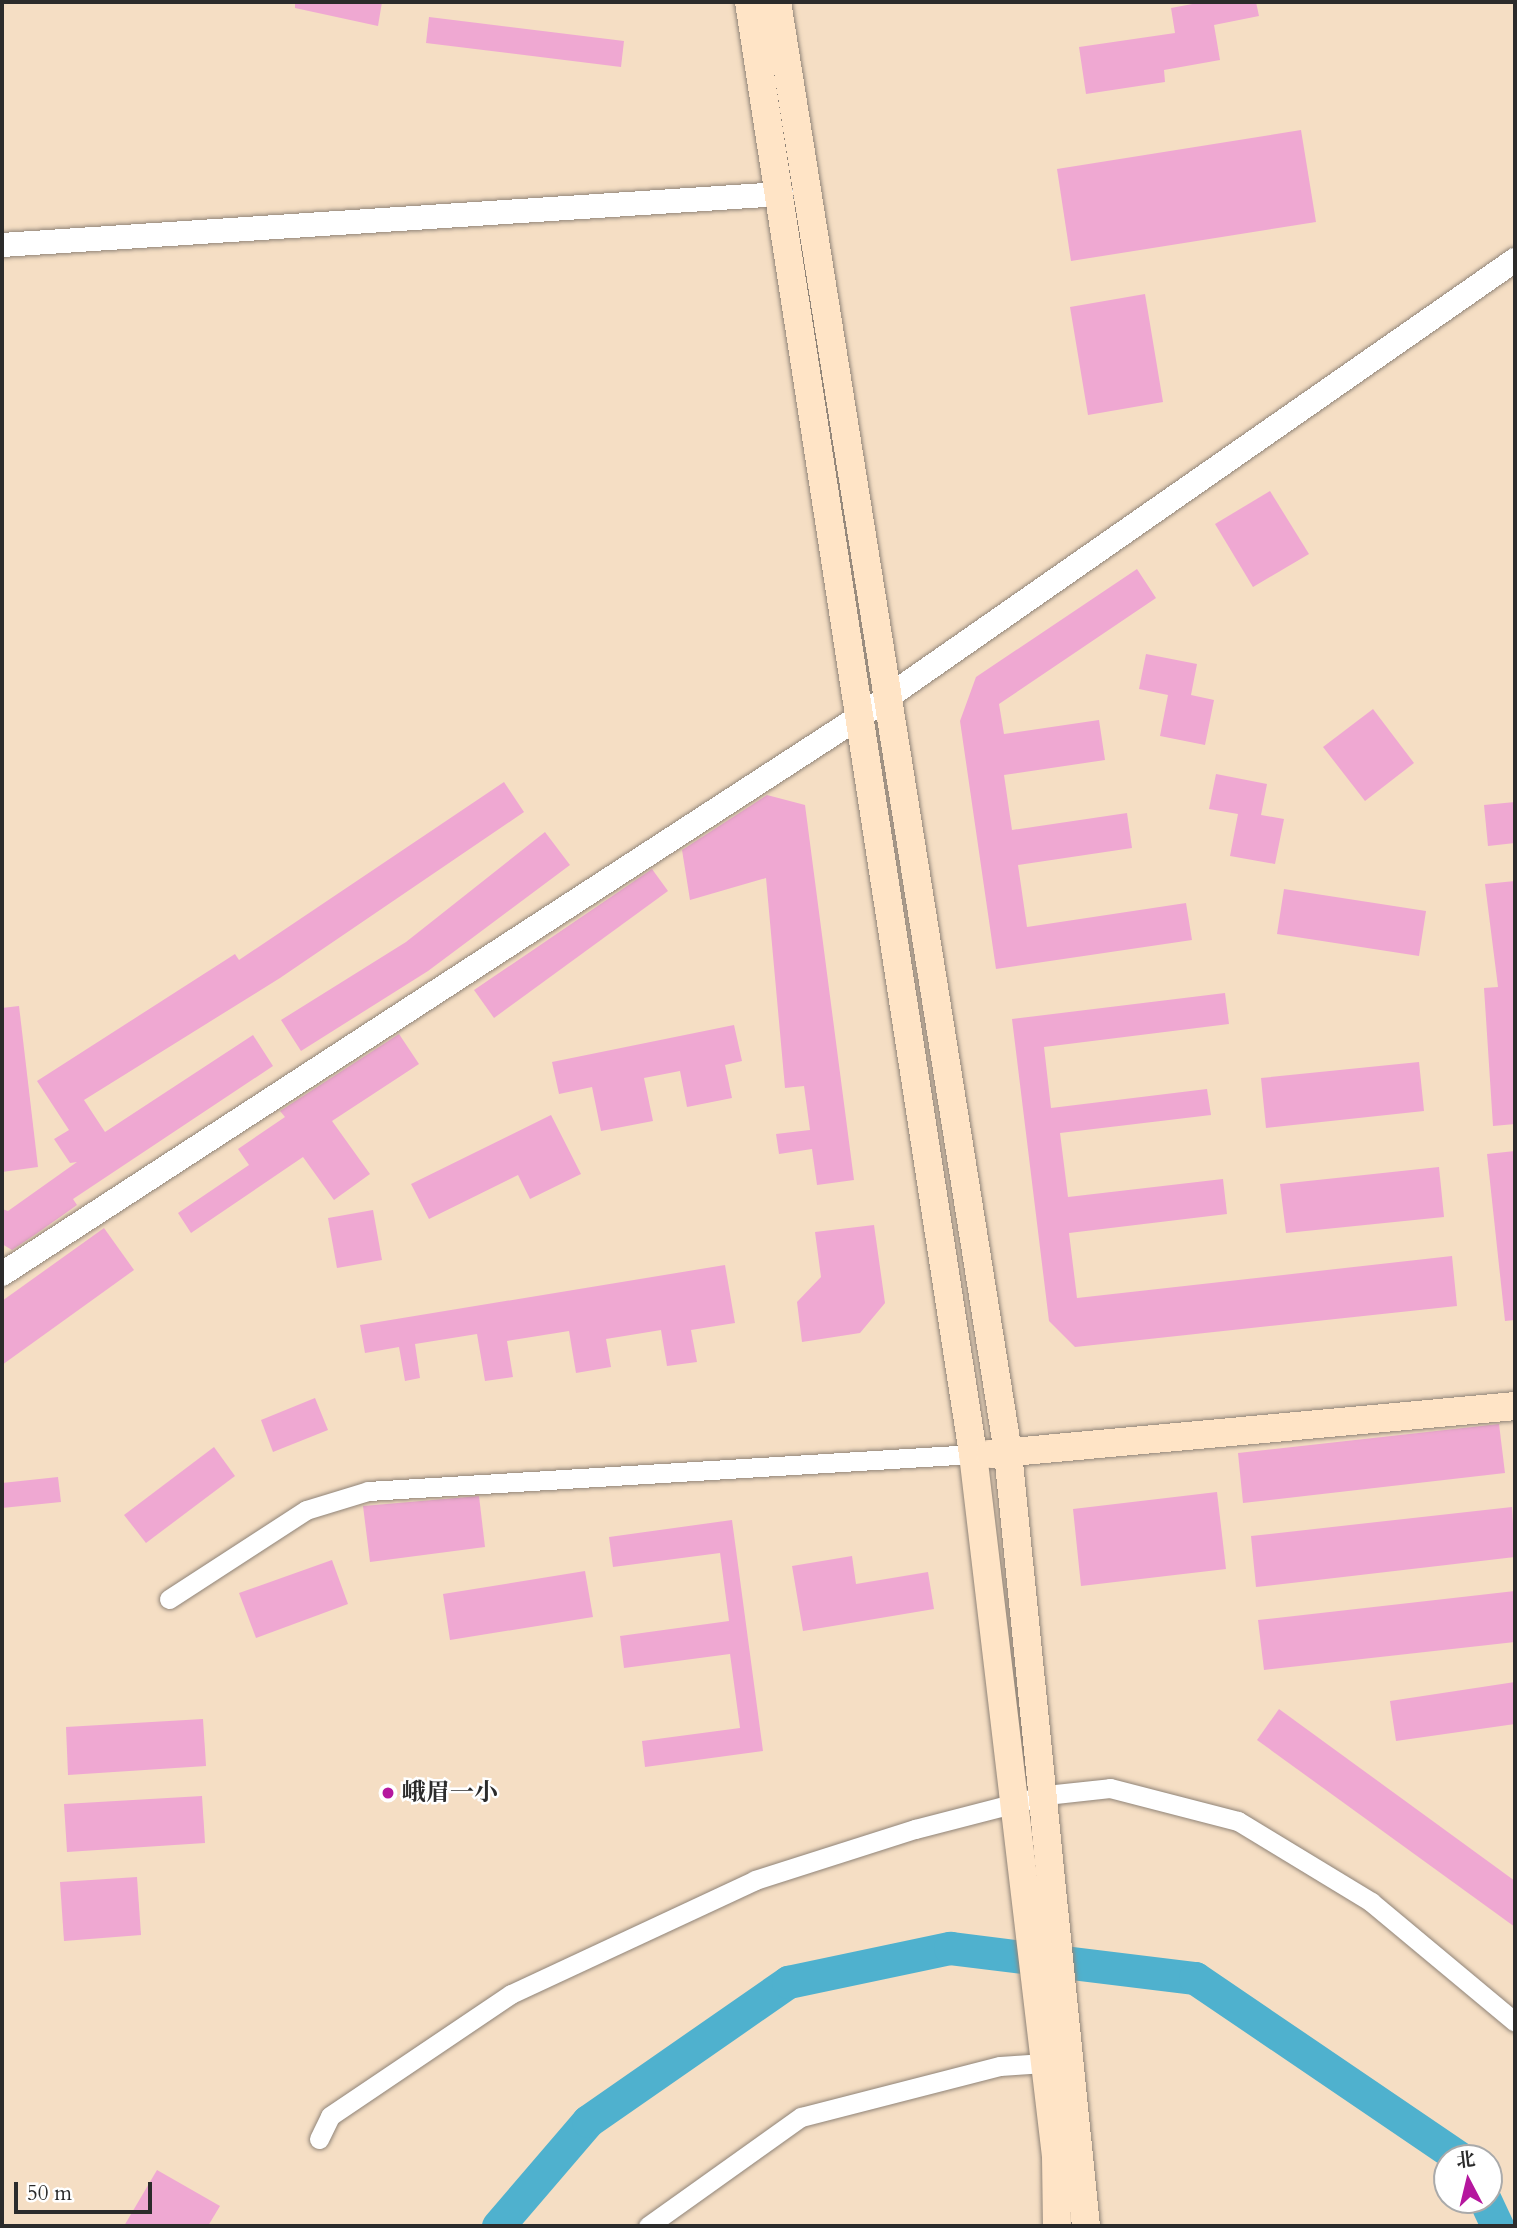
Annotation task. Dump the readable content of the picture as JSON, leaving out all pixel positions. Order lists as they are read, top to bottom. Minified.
{"places":["峨眉一小"],"scale_bar":"50 m","north":"top"}
